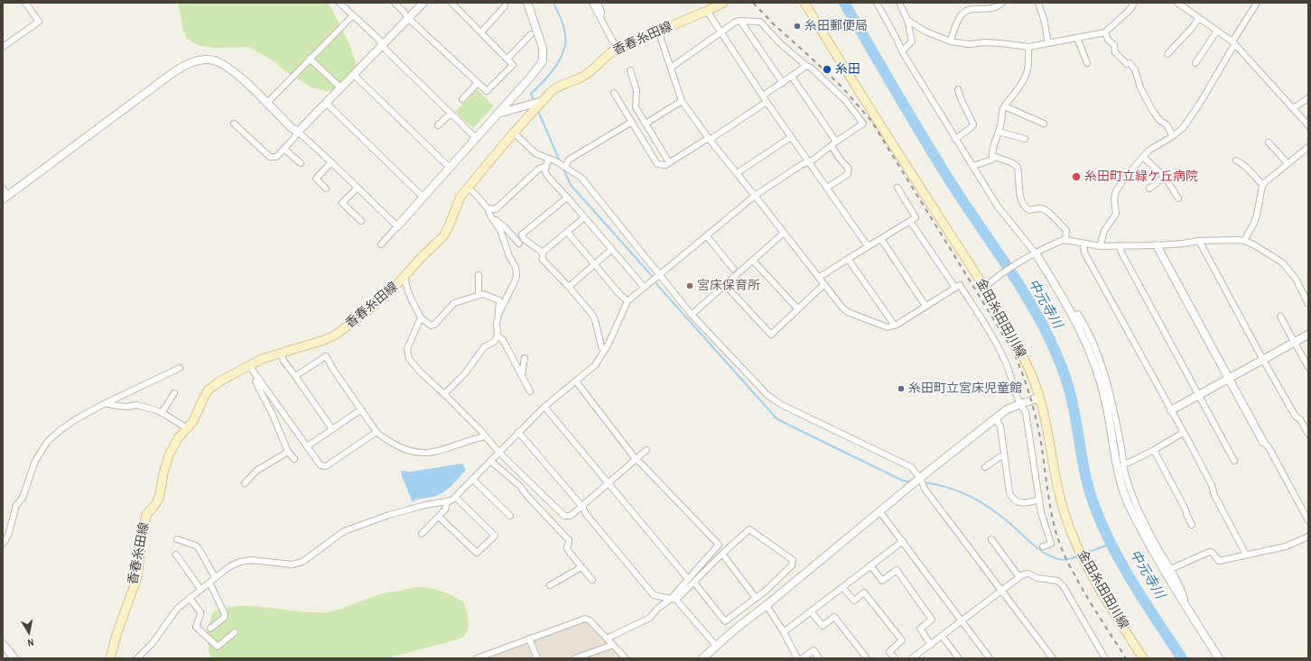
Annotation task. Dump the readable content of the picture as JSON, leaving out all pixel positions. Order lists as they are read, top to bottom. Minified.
{"streets":{"main road":["香春糸田線","金田糸田田川線"]},"water":["中元寺川"],"places":["糸田郵便局","糸田","糸田町立緑ケ丘病院","宮床保育所","糸田町立宮床児童館"],"north":"bottom"}
